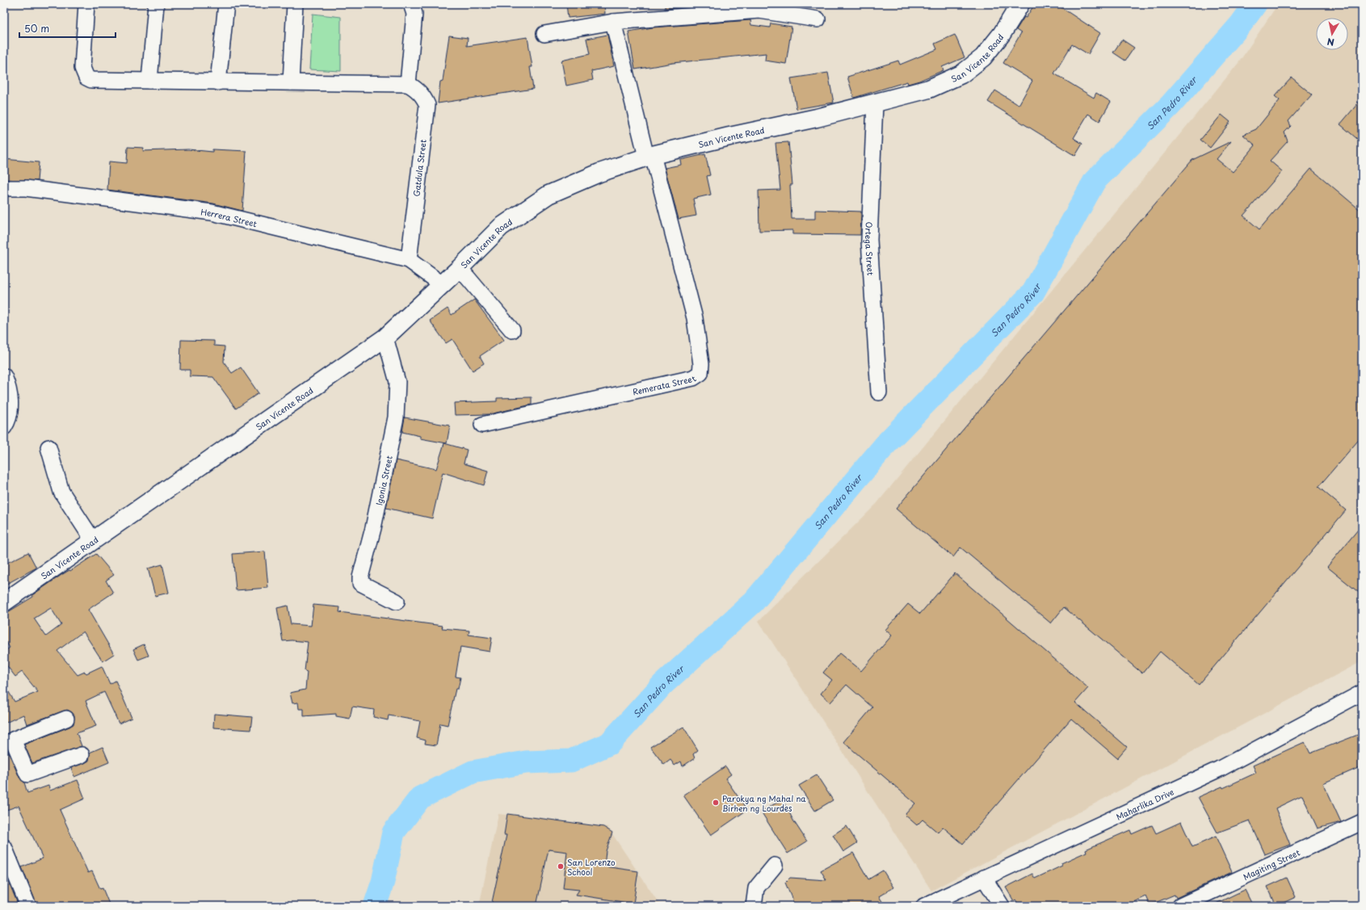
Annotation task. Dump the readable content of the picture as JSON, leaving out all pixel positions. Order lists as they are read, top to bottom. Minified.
{"streets":{"main road":["San Vicente Road"],"street":["Gatdula Street","Herrera Street","Ortega Street","Remerata Street","Igonia Street","Maharlika Drive","Magiting Street"]},"crossings":[["San Vicente Road","Herrera Street"],["San Vicente Road","Ortega Street"],["San Vicente Road","Remerata Street"],["San Vicente Road","Igonia Street"],["Gatdula Street","Herrera Street"]],"water":["San Pedro River"],"places":["Parokya ng Mahal na Birhen ng Lourdes","San Lorenzo School"],"scale_bar":"50 m","north":"bottom"}
